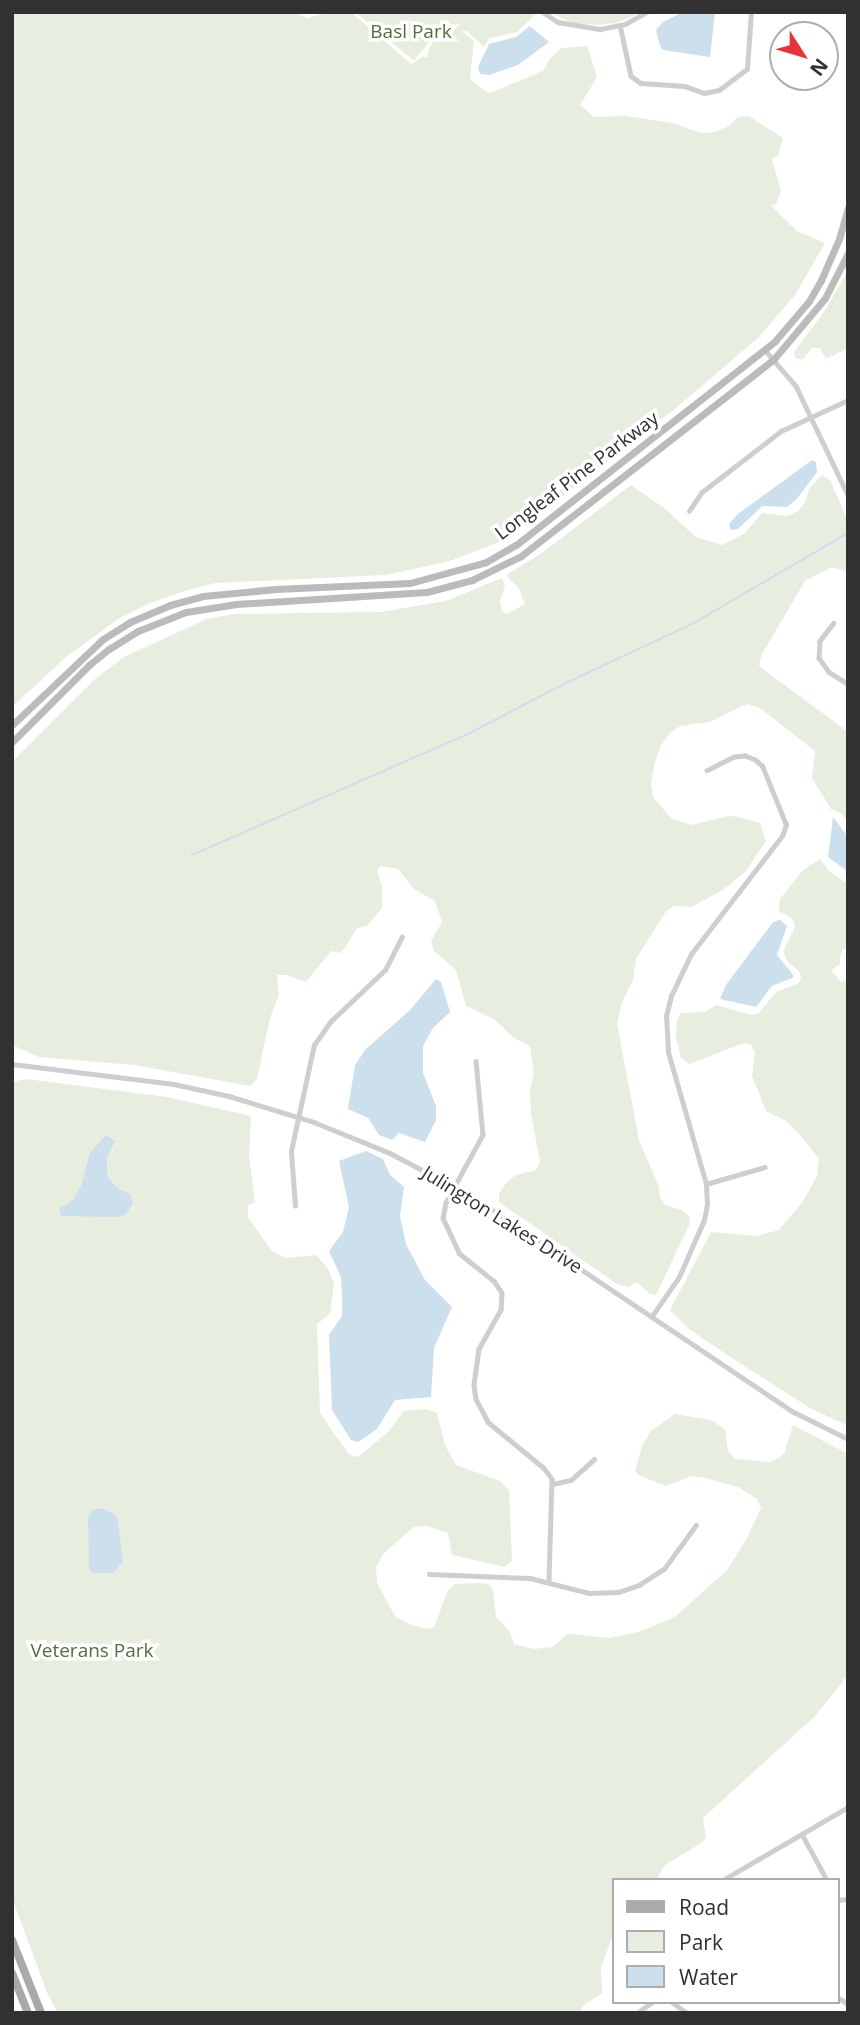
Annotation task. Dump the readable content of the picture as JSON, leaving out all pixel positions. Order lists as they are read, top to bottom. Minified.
{"streets":{"main road":["Longleaf Pine Parkway"],"street":["Julington Lakes Drive"]},"parks":["Basl Park","Veterans Park"],"legend":["Road","Park","Water"],"north":"bottom right"}
